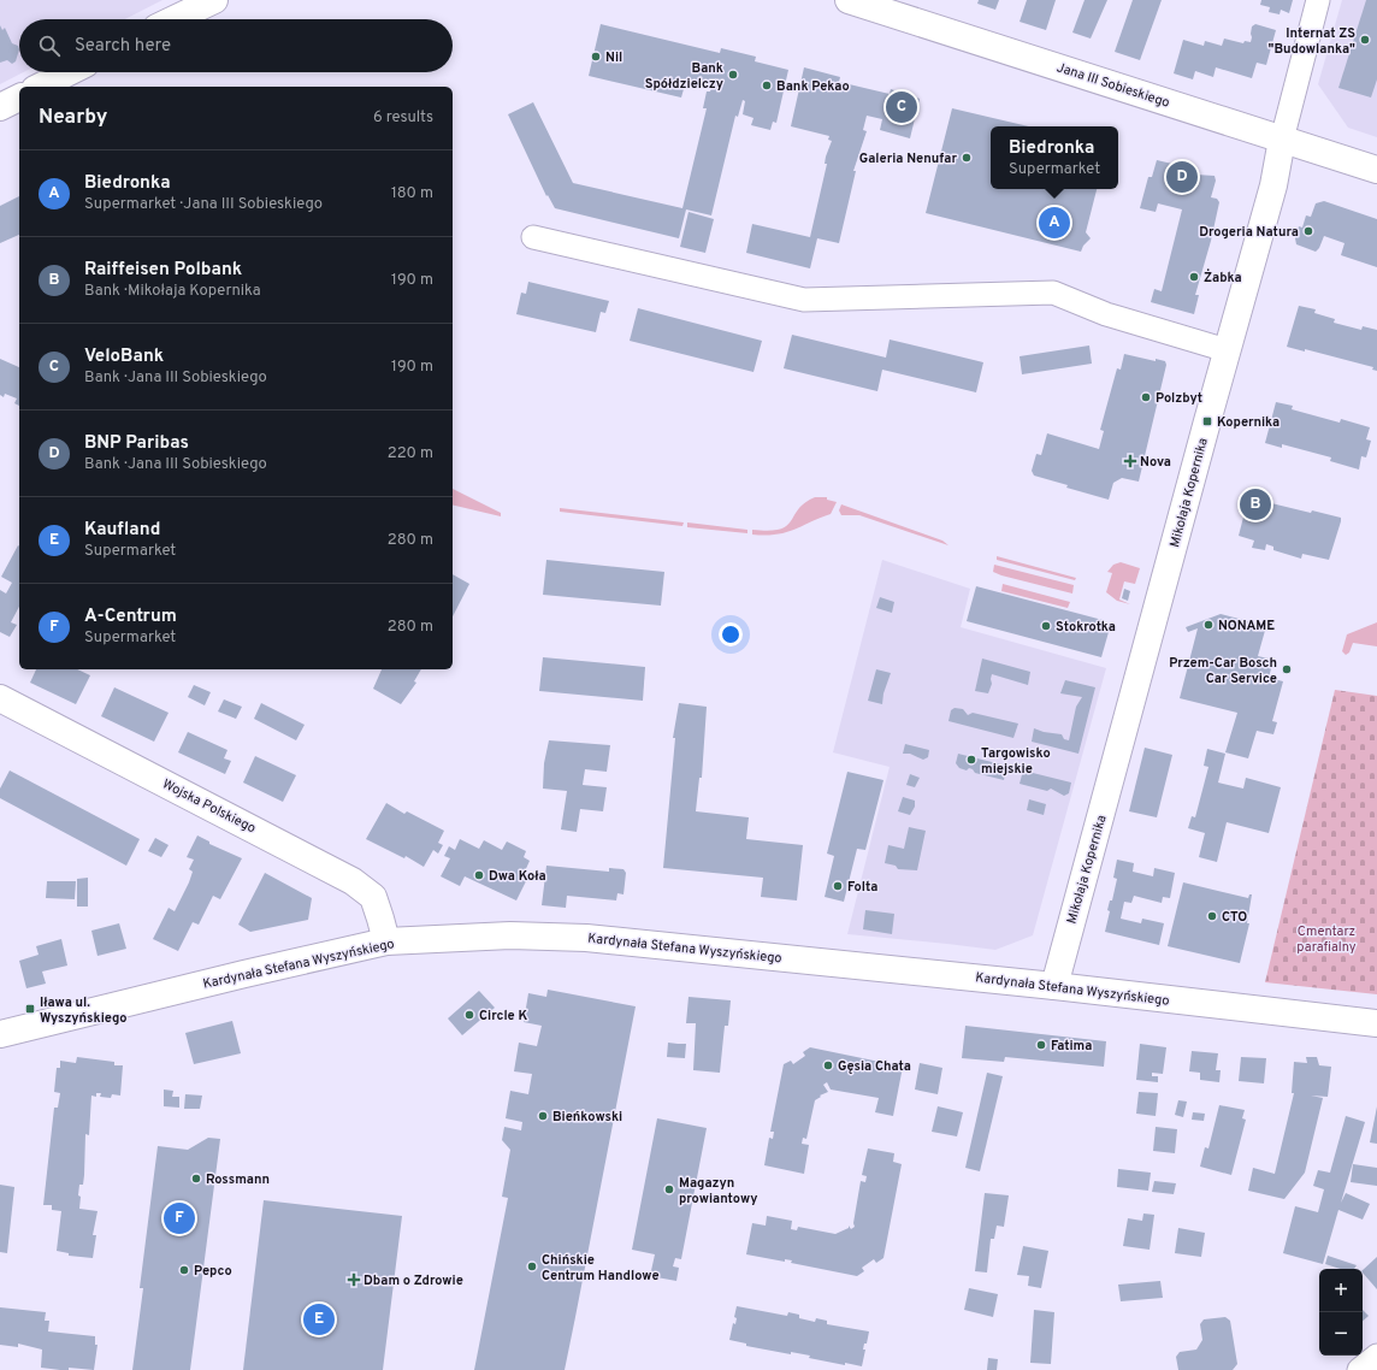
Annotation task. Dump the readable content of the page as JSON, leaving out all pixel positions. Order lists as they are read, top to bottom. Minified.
{"streets":{"street":["Jana III Sobieskiego","Mikołaja Kopernika","Wojska Polskiego","Kardynała Stefana Wyszyńskiego"]},"crossings":[["Jana III Sobieskiego","Mikołaja Kopernika"],["Mikołaja Kopernika","Kardynała Stefana Wyszyńskiego"],["Wojska Polskiego","Kardynała Stefana Wyszyńskiego"]],"parks":["Cmentarz parafialny"],"places":{"other":["Internat ZS \"Budowlanka\"","Nil","Bank Spółdzielczy","Bank Pekao","Galeria Nenufar","Drogeria Natura","Żabka","Polzbyt","NONAME","Stokrotka","Przem-Car Bosch Car Service","Targowisko miejskie","Dwa Koła","Folta","CTO","Circle K","Fatima","Gęsia Chata","Bieńkowski","Rossmann","Magazyn prowiantowy","Chińskie Centrum Handlowe","Pepco"],"transit":["Kopernika","Iława ul. Wyszyńskiego"],"health":["Nova","Dbam o Zdrowie"]},"page":{"search":"Search here","heading":["Nearby","6 results"],"pins":["C","D","A","B","F","E"],"popup":["Biedronka","Supermarket"],"list":[{"mark":"A","name":"Biedronka","note":"Supermarket · Jana III Sobieskiego","value":"180 m"},{"mark":"B","name":"Raiffeisen Polbank","note":"Bank · Mikołaja Kopernika","value":"190 m"},{"mark":"C","name":"VeloBank","note":"Bank · Jana III Sobieskiego","value":"190 m"},{"mark":"D","name":"BNP Paribas","note":"Bank · Jana III Sobieskiego","value":"220 m"},{"mark":"E","name":"Kaufland","note":"Supermarket","value":"280 m"},{"mark":"F","name":"A-Centrum","note":"Supermarket","value":"280 m"}],"map_buttons":["+","−"]}}
